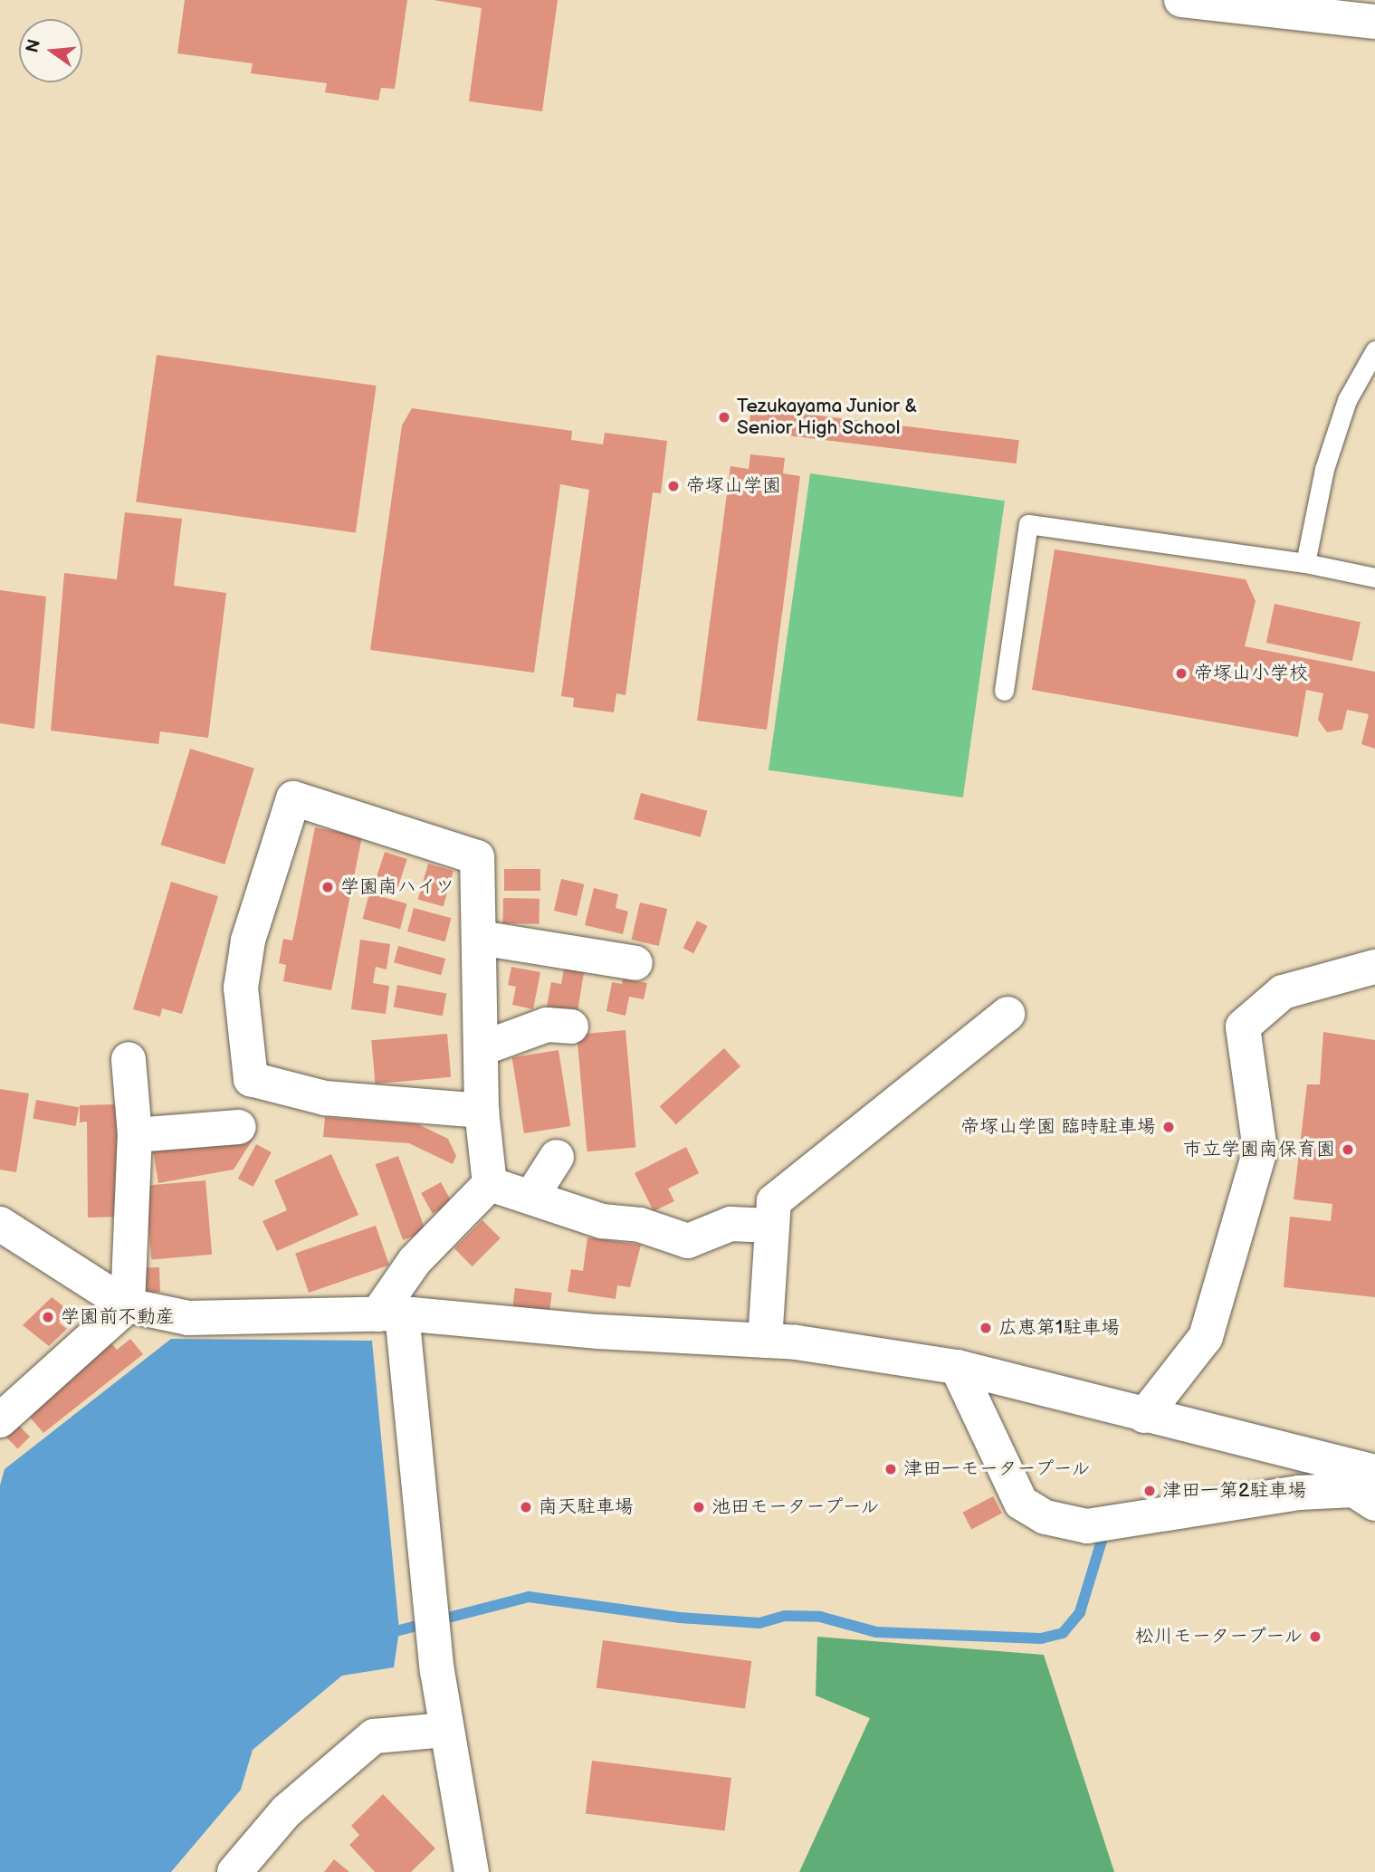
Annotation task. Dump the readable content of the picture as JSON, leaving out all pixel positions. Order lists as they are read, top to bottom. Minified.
{"places":["Tezukayama Junior & Senior High School","帝塚山学園","帝塚山小学校","学園南ハイツ","帝塚山学園 臨時駐車場","市立学園南保育園","学園前不動産","広恵第1駐車場","津田一モータープール","津田一第2駐車場","南天駐車場","池田モータープール","松川モータープール"],"north":"left"}
